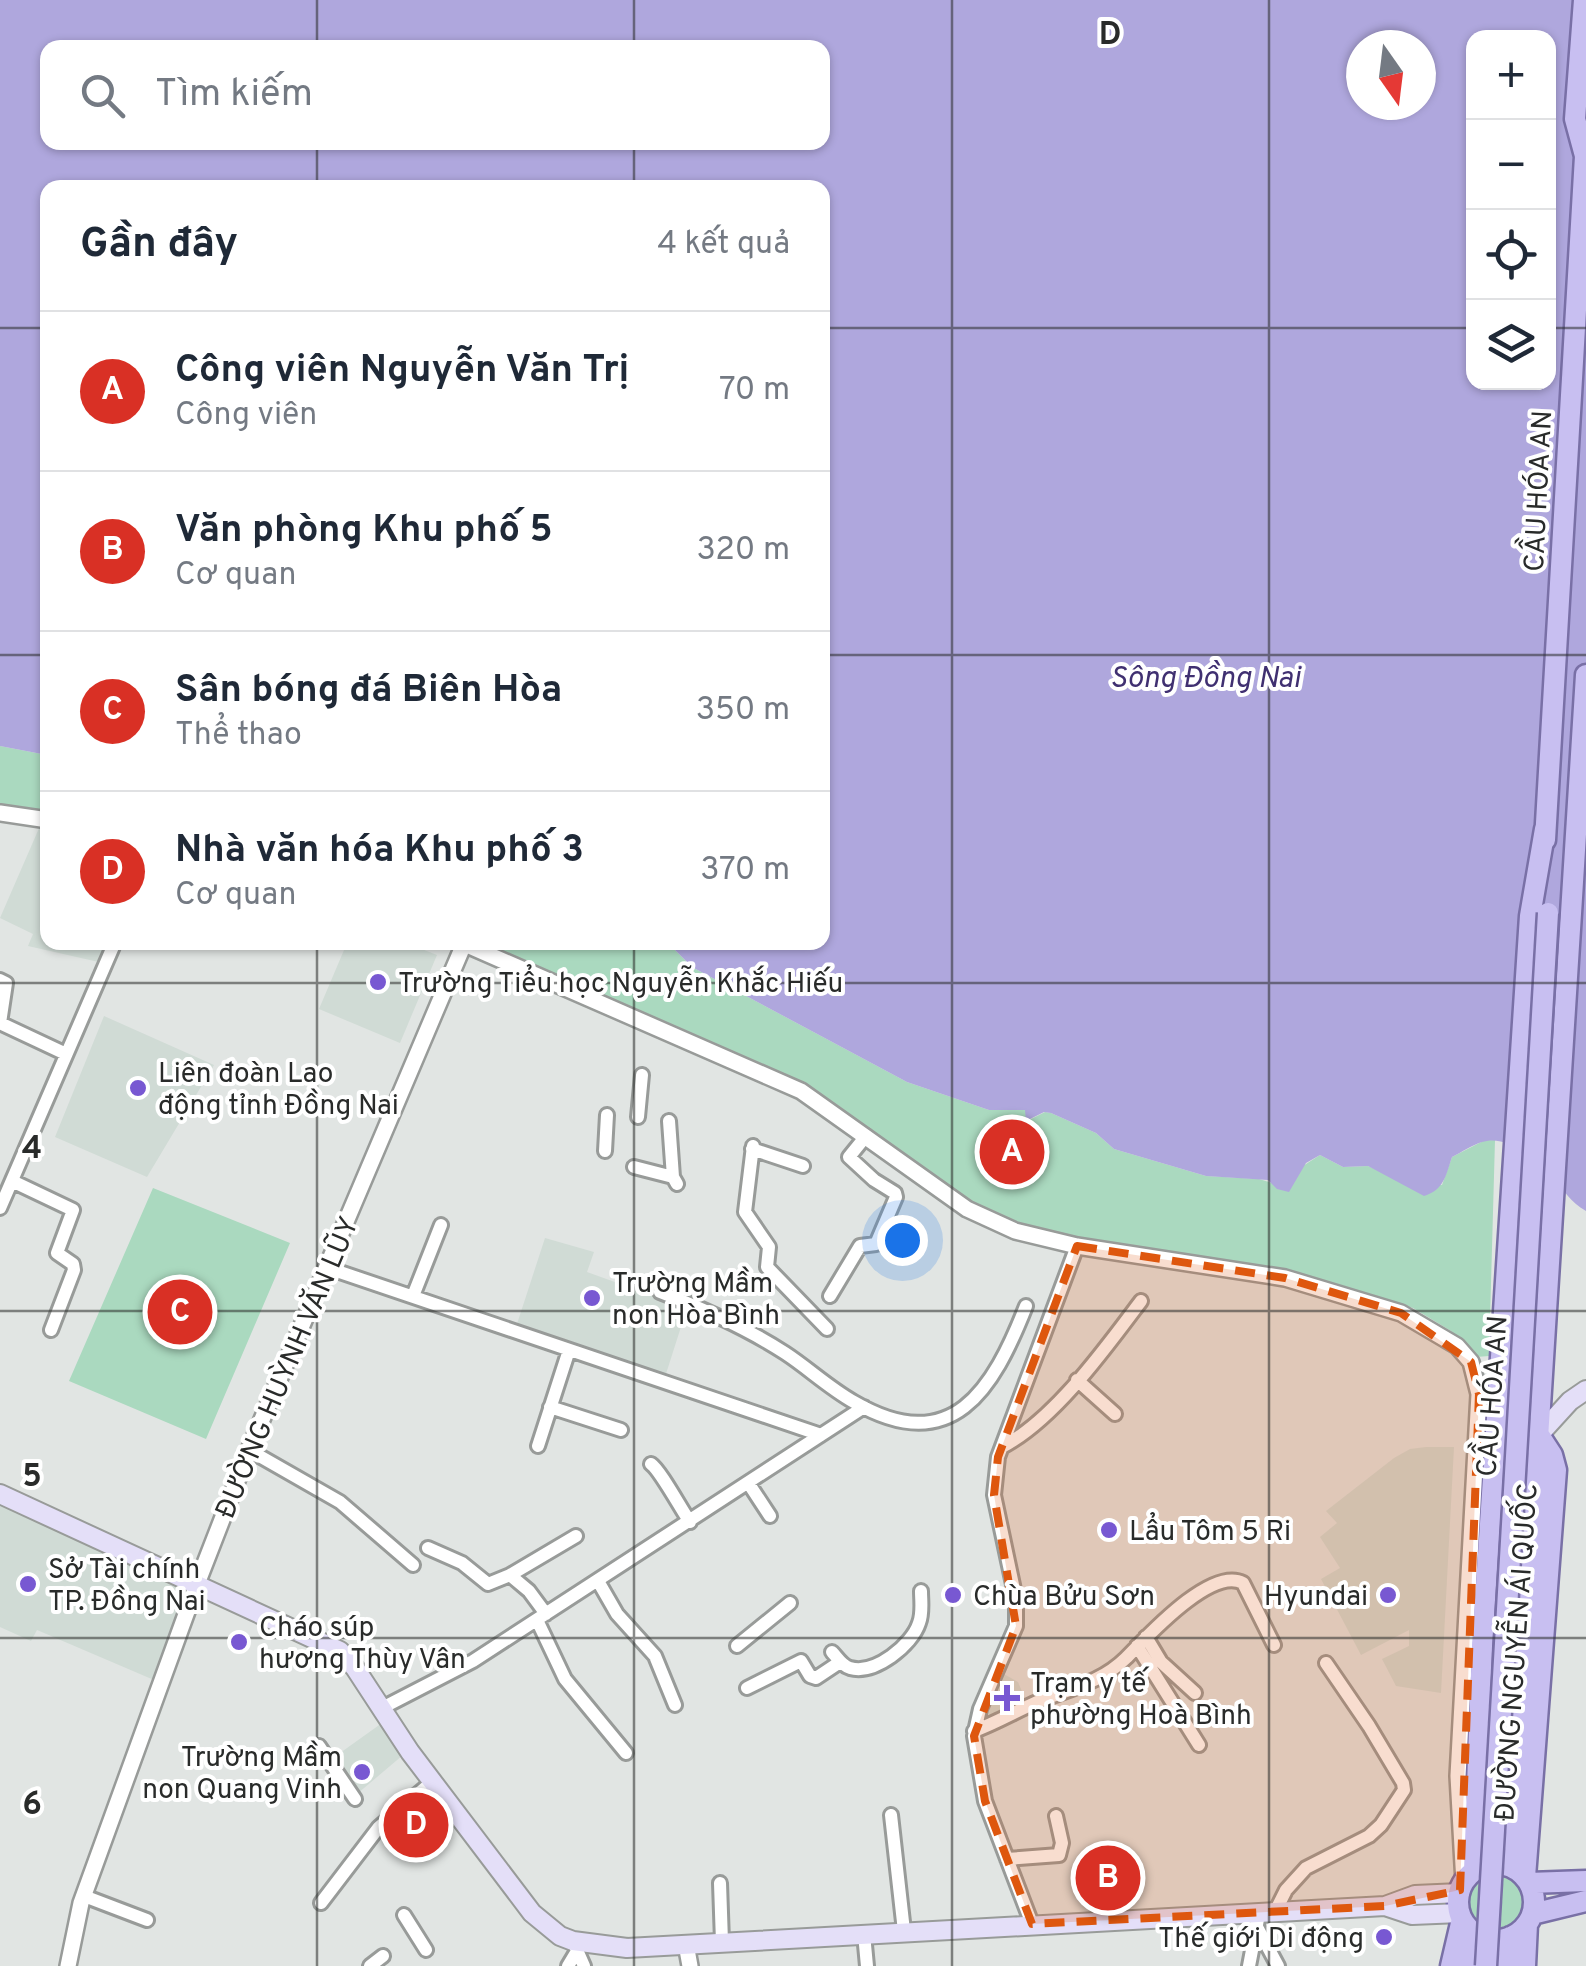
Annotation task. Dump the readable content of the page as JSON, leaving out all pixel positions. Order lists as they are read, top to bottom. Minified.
{"streets":{"main road":["CẦU HÓA AN","ĐƯỜNG NGUYỄN ÁI QUỐC"],"street":["ĐƯỜNG HUỲNH VĂN LŨY"]},"crossings":[["CẦU HÓA AN","ĐƯỜNG NGUYỄN ÁI QUỐC"]],"water":["Sông Đồng Nai"],"places":{"other":["Trường Tiểu học Nguyễn Khắc Hiếu","Liên đoàn Lao động tỉnh Đồng Nai","Trường Mầm non Hòa Bình","Lẩu Tôm 5 Ri","Sở Tài chính TP. Đồng Nai","Chùa Bửu Sơn","Hyundai","Cháo súp hương Thùy Vân","Trường Mầm non Quang Vinh","Thế giới Di động"],"health":["Trạm y tế phường Hoà Bình"]},"north":"bottom","page":{"map_buttons":["+","−"],"search":"Tìm kiếm","heading":["Gần đây","4 kết quả"],"list":[{"mark":"A","name":"Công viên Nguyễn Văn Trị","note":"Công viên","value":"70 m"},{"mark":"B","name":"Văn phòng Khu phố 5","note":"Cơ quan","value":"320 m"},{"mark":"C","name":"Sân bóng đá Biên Hòa","note":"Thể thao","value":"350 m"},{"mark":"D","name":"Nhà văn hóa Khu phố 3","note":"Cơ quan","value":"370 m"}],"pins":["A","C","D","B"]},"grid":{"columns":["D"],"rows":["4","5","6"]}}
